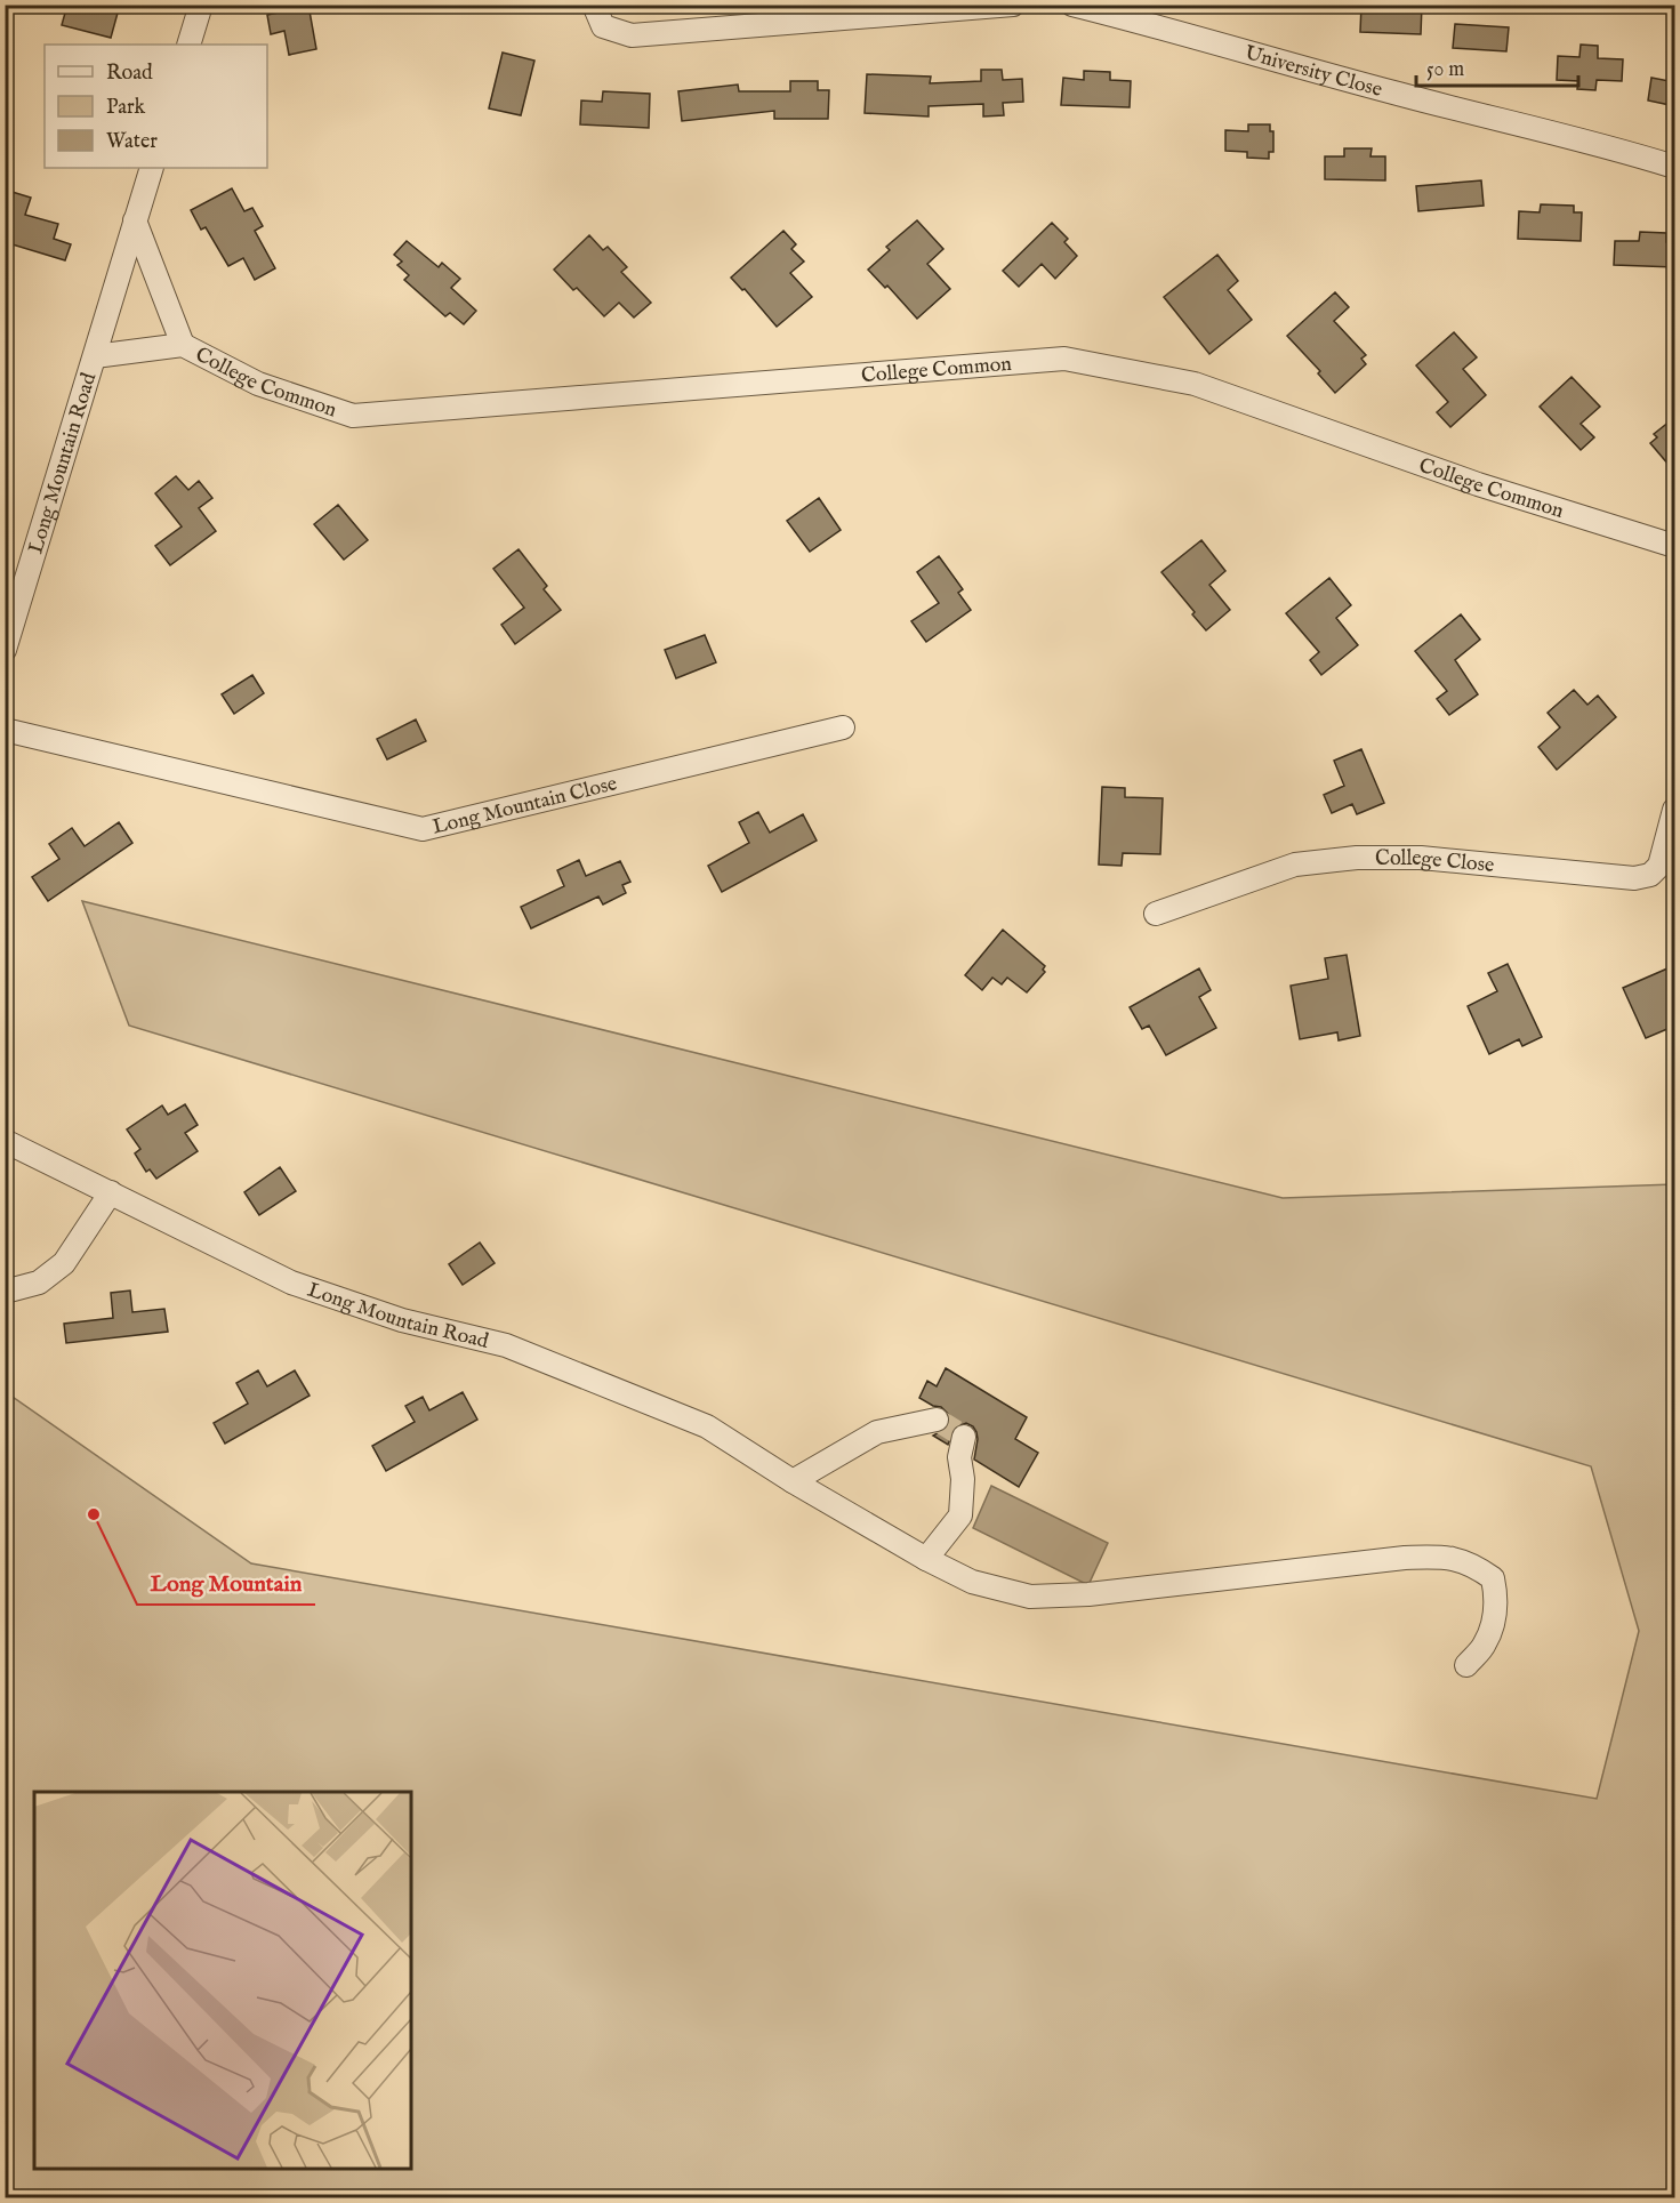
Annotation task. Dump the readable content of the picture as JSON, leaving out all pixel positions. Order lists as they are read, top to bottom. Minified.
{"streets":{"street":["University Close","College Common","Long Mountain Road","Long Mountain Close","College Close"]},"crossings":[["College Common","Long Mountain Road"]],"places":["Long Mountain"],"legend":["Road","Park","Water"],"scale_bar":"50 m"}
